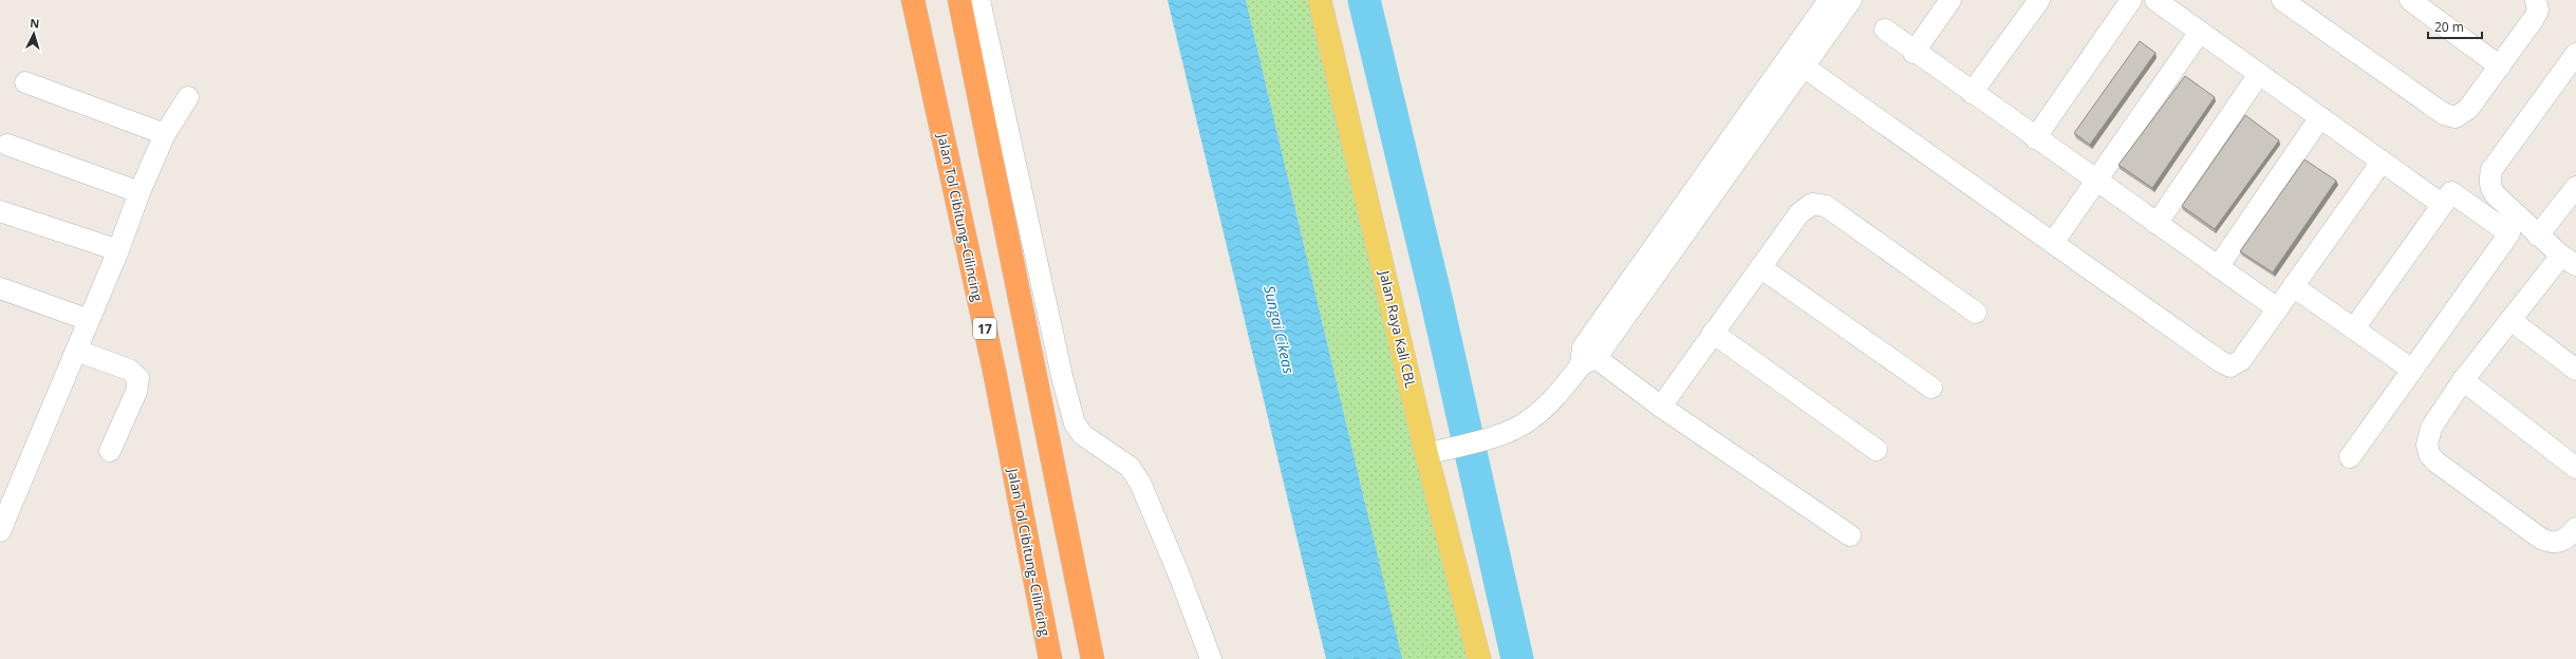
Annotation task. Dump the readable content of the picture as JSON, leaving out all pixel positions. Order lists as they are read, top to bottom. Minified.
{"streets":{"highway":["Jalan Tol Cibitung–Cilincing","17"],"main road":["Jalan Raya Kali CBL"]},"water":["Sungai Cikeas"],"scale_bar":"20 m","north":"top"}
